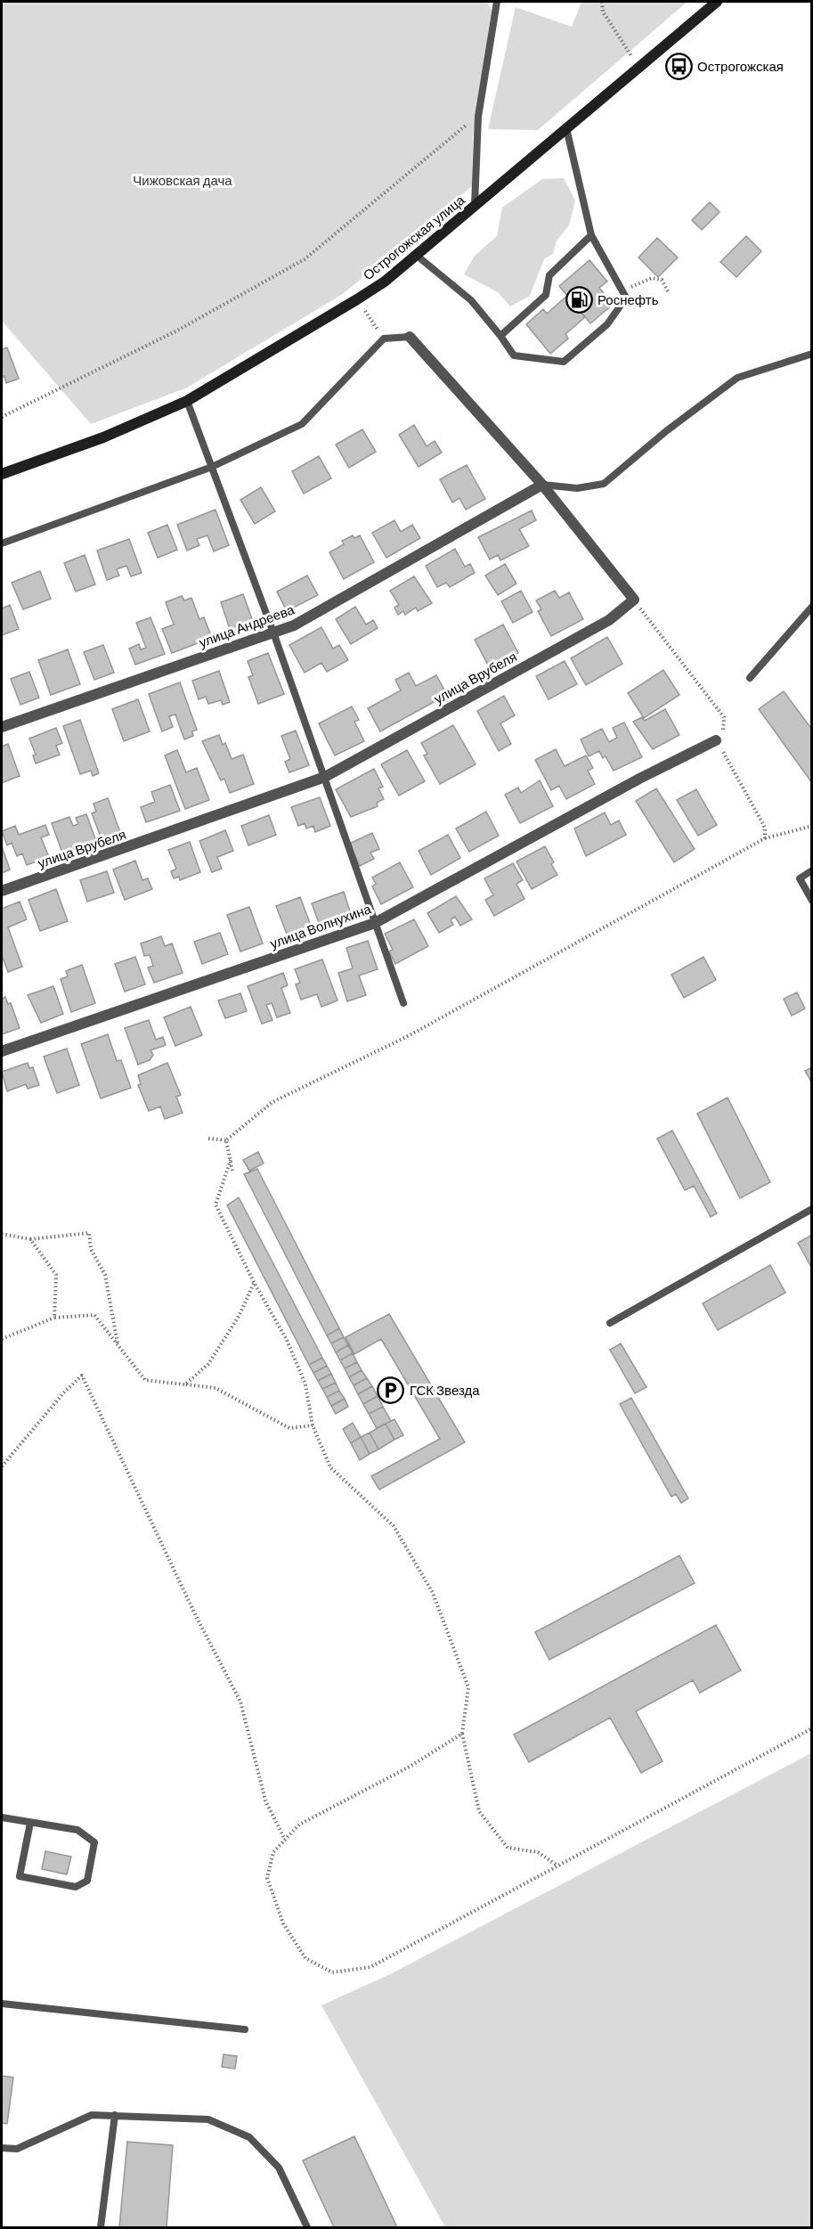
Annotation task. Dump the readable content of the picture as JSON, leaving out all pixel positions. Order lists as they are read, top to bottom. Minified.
{"streets":{"street":["Острогожская улица","улица Андреева","улица Врубеля","улица Волнухина"]},"parks":["Чижовская дача"],"places":{"bus stop":["Острогожская"],"fuel station":["Роснефть"],"parking":["ГСК Звезда"]}}
